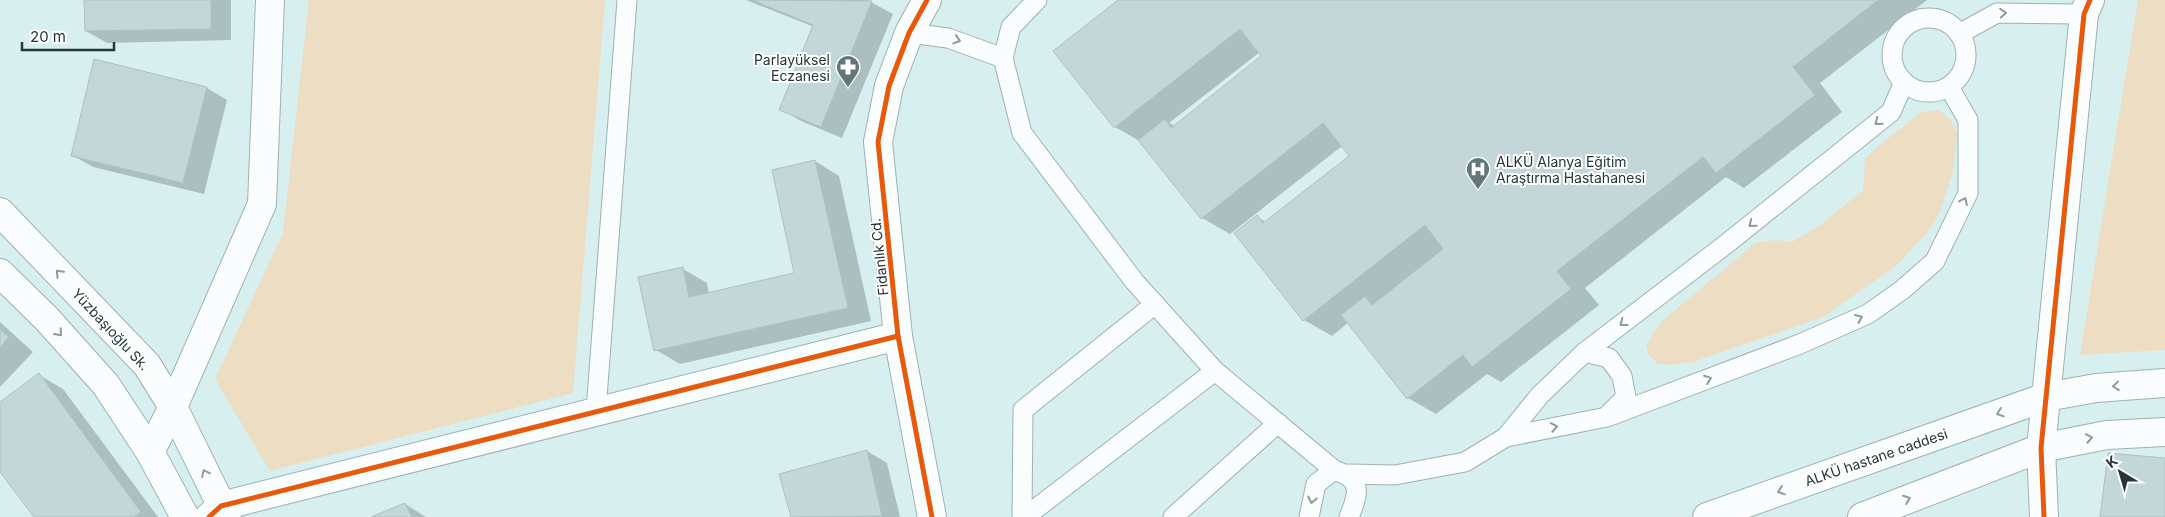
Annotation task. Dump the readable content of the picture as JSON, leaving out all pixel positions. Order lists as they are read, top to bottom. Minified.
{"streets":{"street":["Fidanlık Cd.","Yüzbaşıoğlu Sk.","ALKÜ hastane caddesi"]},"places":{"pharmacy":["Parlayüksel Eczanesi"],"hospital":["ALKÜ Alanya Eğitim Araştırma Hastahanesi"]},"scale_bar":"20 m","north":"top left"}
